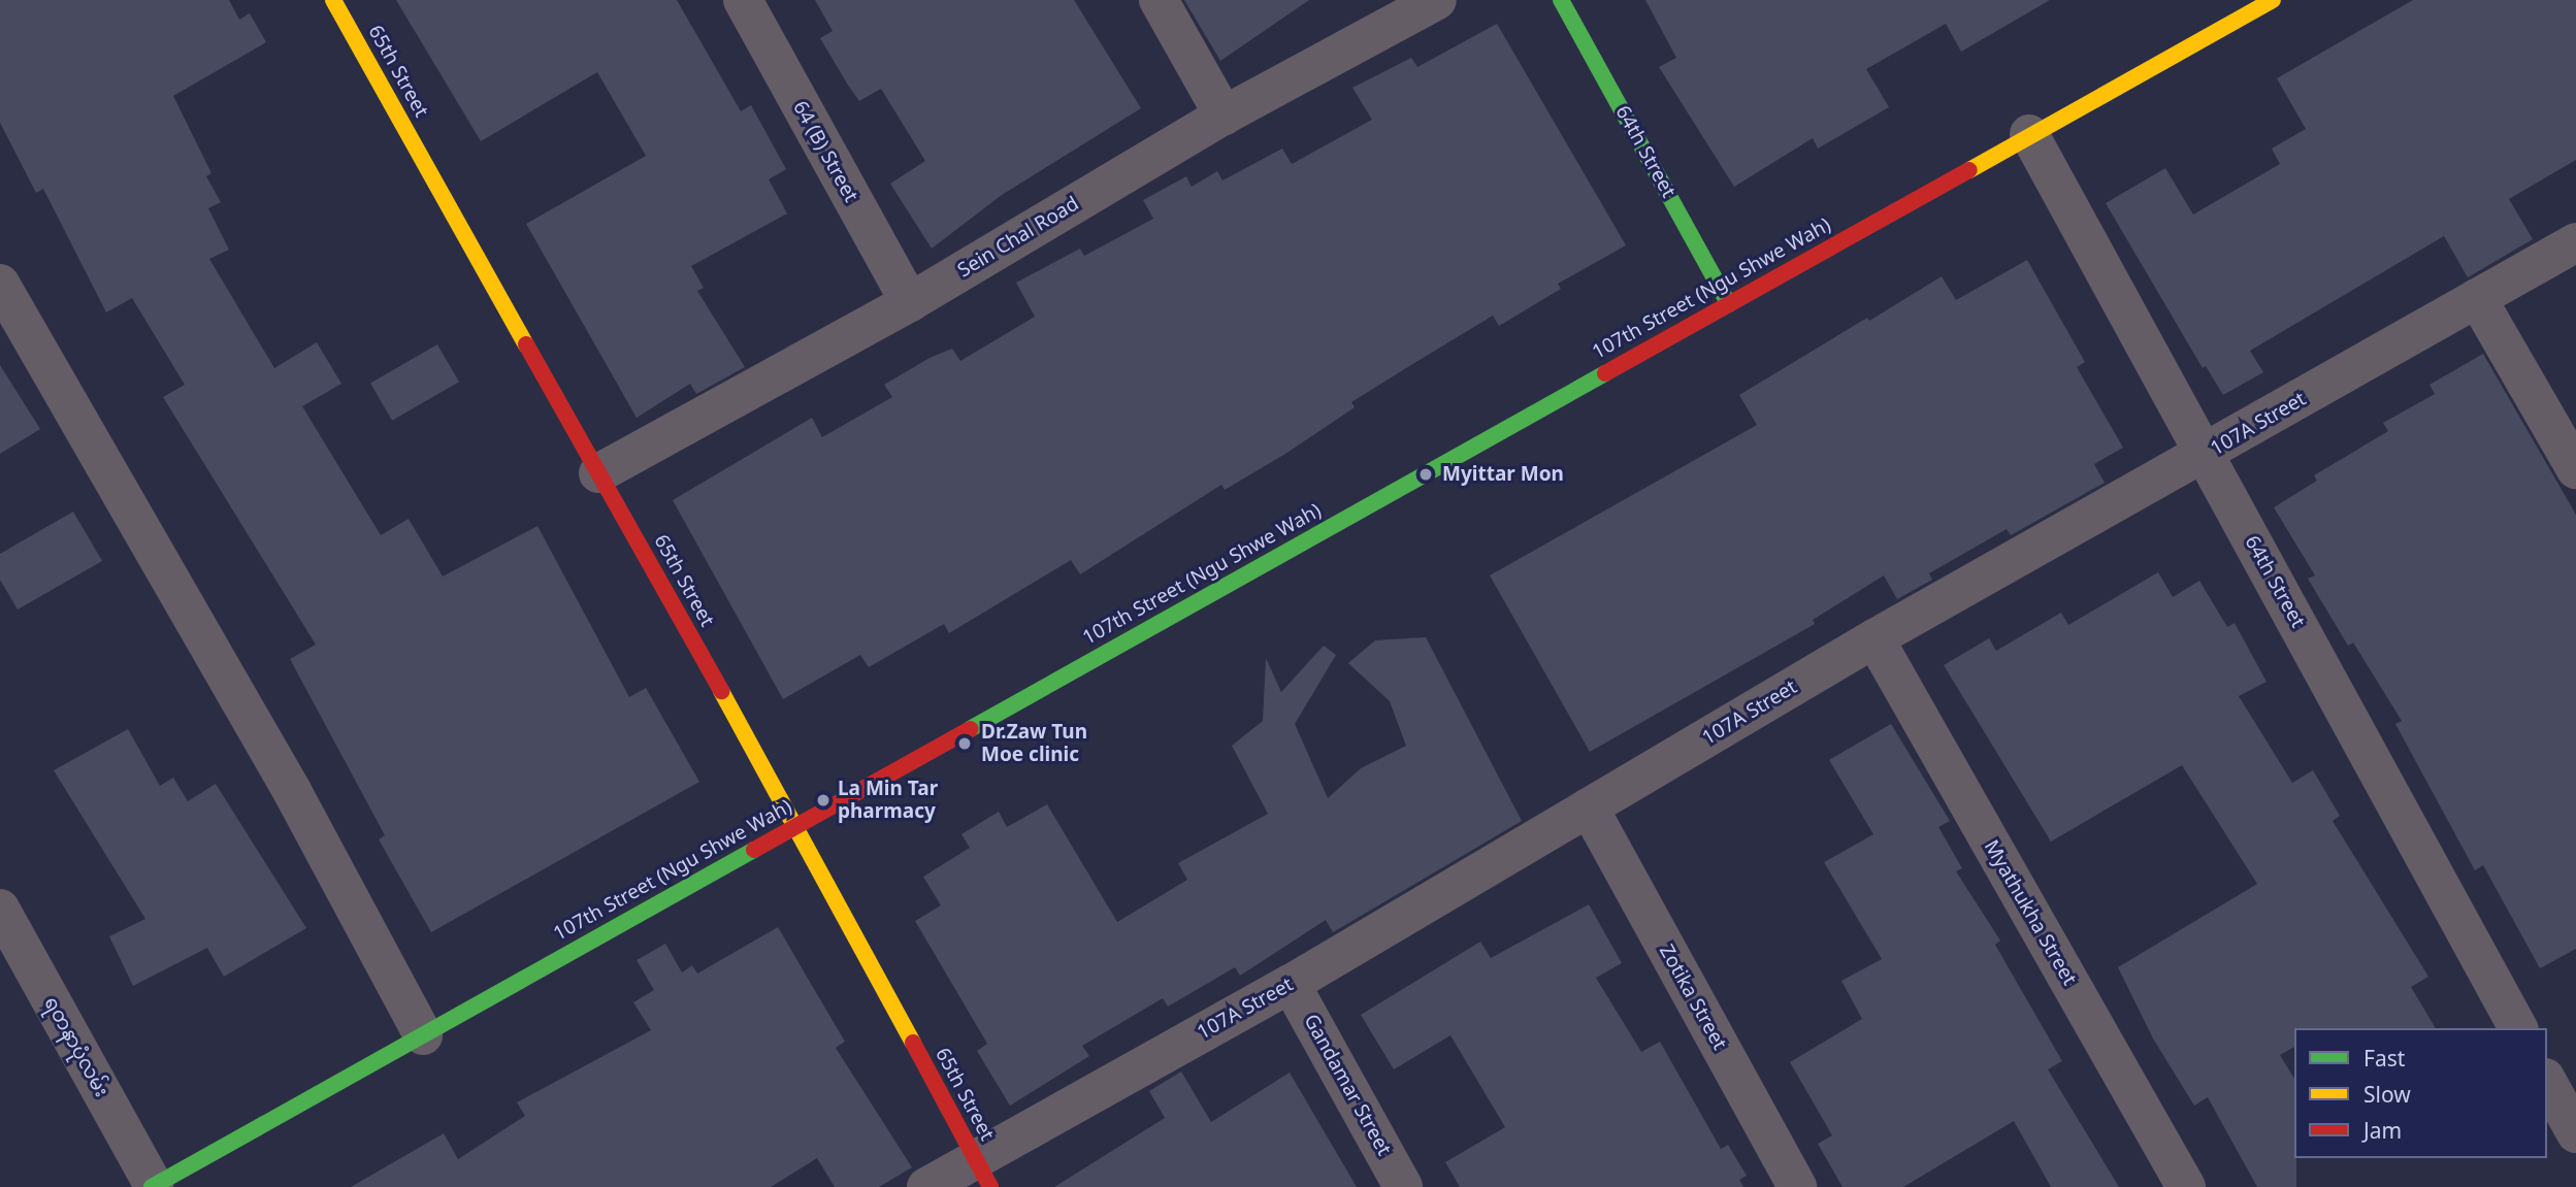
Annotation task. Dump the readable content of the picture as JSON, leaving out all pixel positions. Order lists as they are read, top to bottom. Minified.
{"streets":{"main road":["65th Street","64th Street","107th Street (Ngu Shwe Wah)"],"street":["64 (B) Street","Sein Chal Road","107A Street","Myathukha Street","Zotika Street","ရတနာပုံလမ်း","Gandamar Street"]},"crossings":[["65th Street","Sein Chal Road"],["65th Street","107th Street (Ngu Shwe Wah)"],["65th Street","107A Street"],["64 (B) Street","Sein Chal Road"],["64th Street","107th Street (Ngu Shwe Wah)"],["64th Street","107A Street"],["107th Street (Ngu Shwe Wah)","ရတနာပုံလမ်း"],["107A Street","Myathukha Street"],["107A Street","Zotika Street"],["107A Street","Gandamar Street"]],"places":["Myittar Mon","Dr.Zaw Tun Moe clinic","La Min Tar pharmacy"],"legend":["Fast","Slow","Jam"]}
